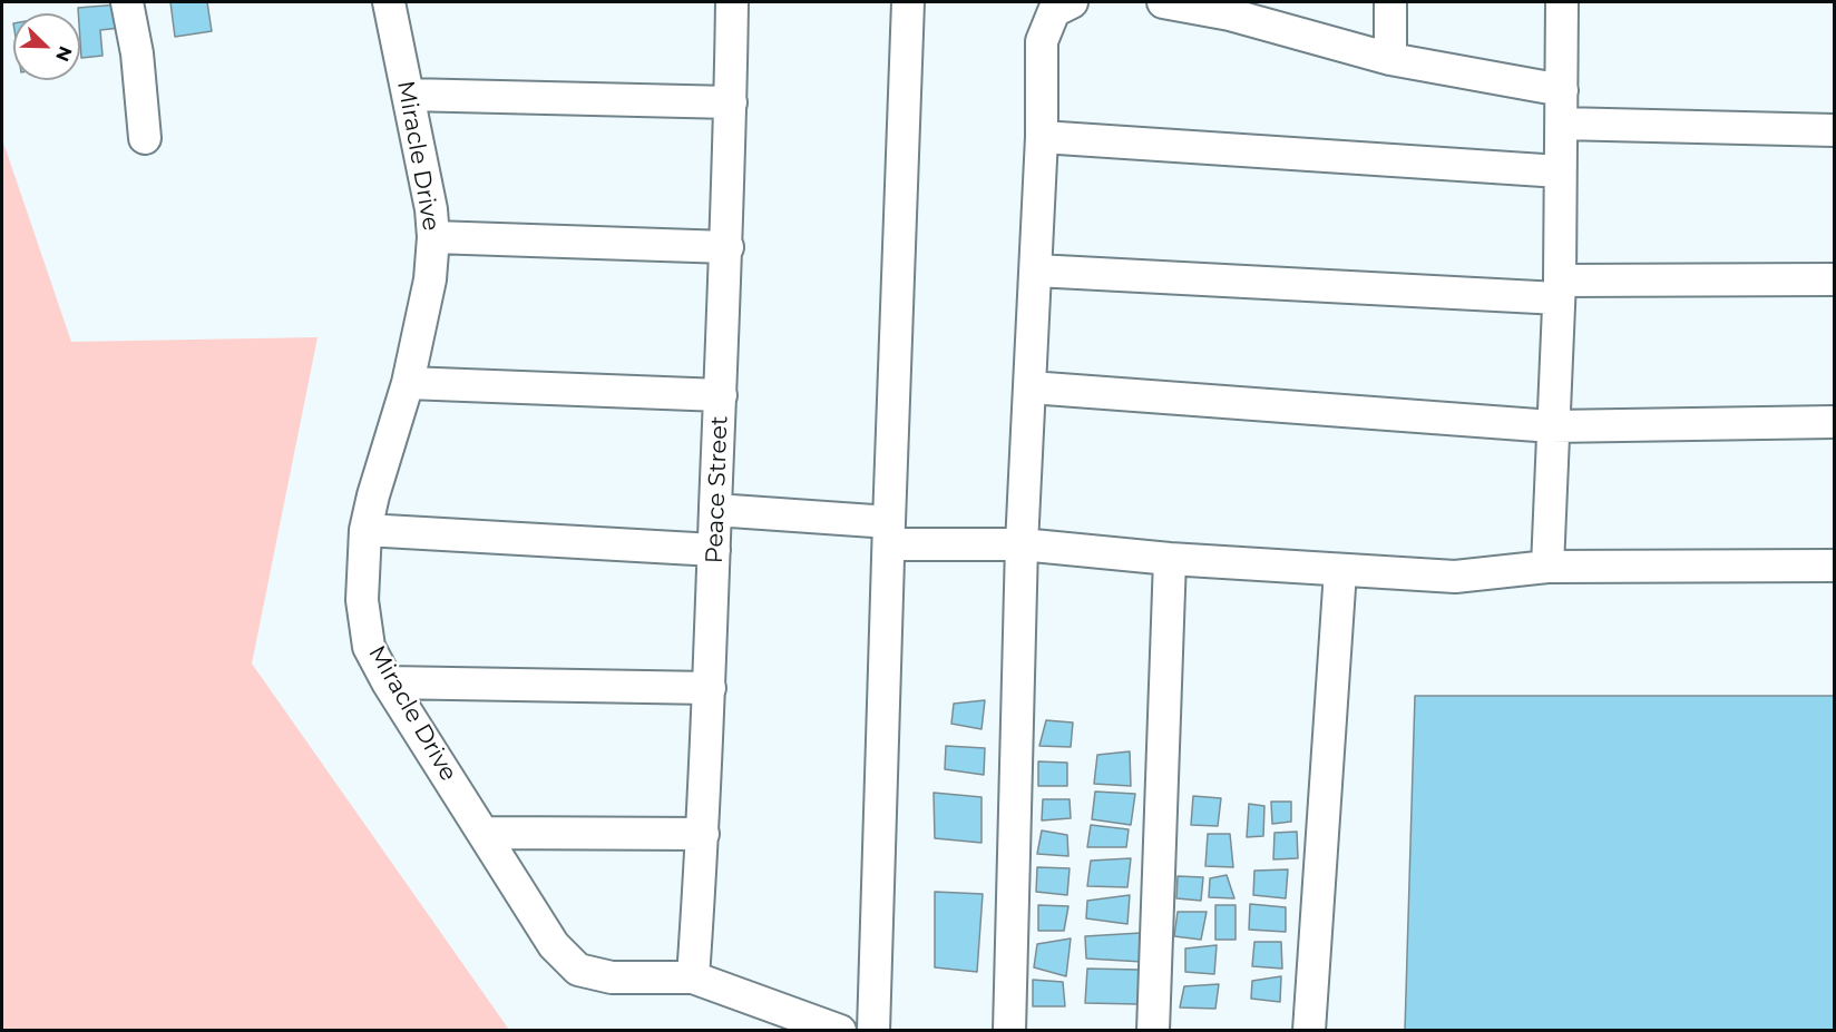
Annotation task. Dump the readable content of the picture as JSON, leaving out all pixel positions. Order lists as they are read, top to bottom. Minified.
{"streets":{"street":["Miracle Drive","Peace Street"]},"crossings":[["Miracle Drive","Peace Street"]],"north":"bottom right"}
